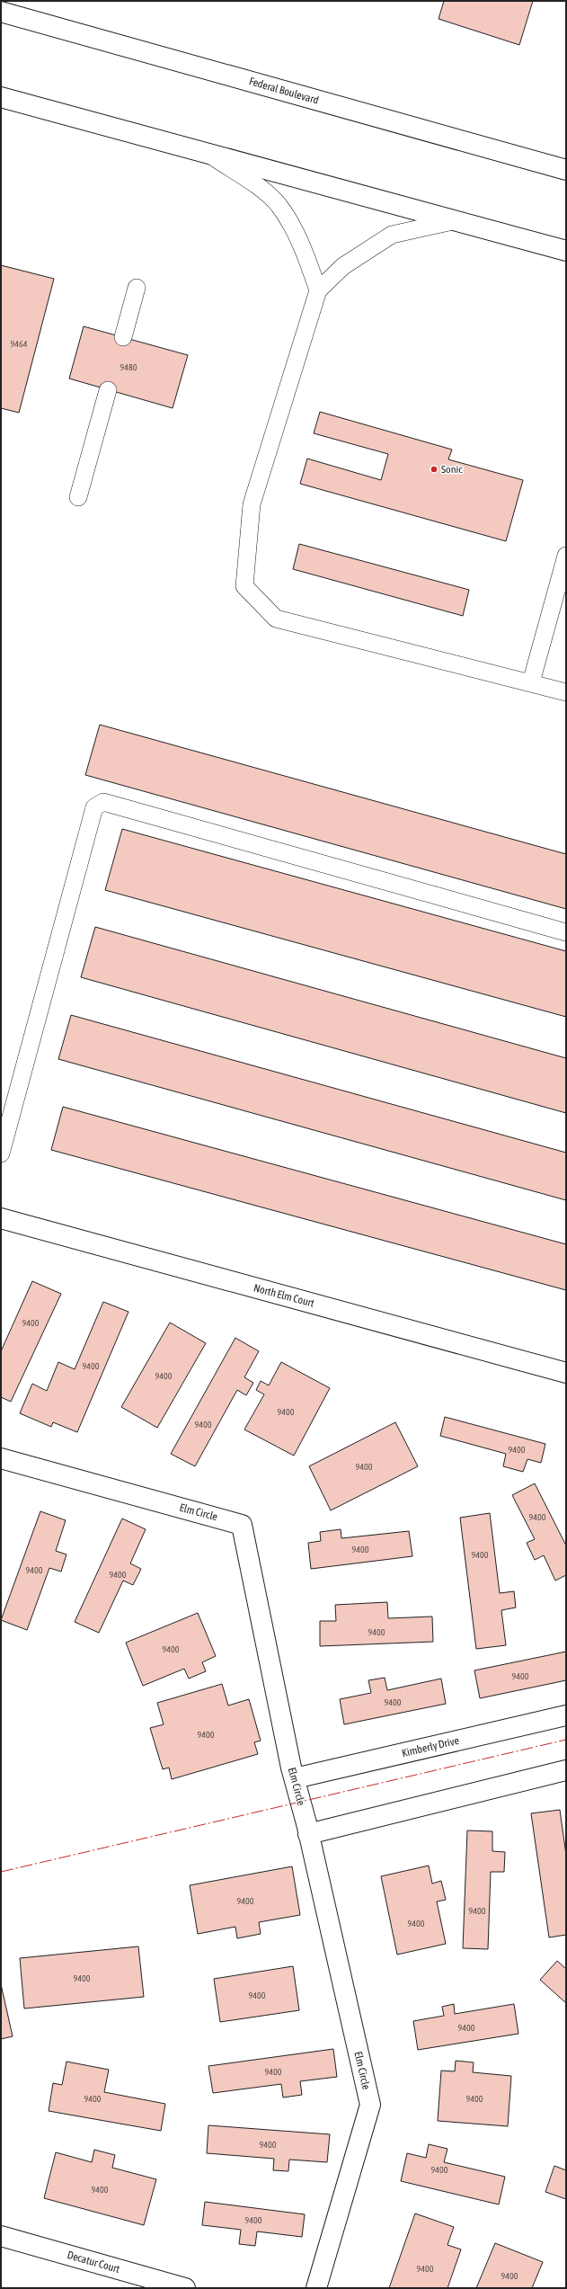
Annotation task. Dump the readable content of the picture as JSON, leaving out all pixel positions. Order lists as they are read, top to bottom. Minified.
{"streets":{"street":["Federal Boulevard","North Elm Court","Elm Circle","Kimberly Drive","Decatur Court"]},"crossings":[["Elm Circle","Kimberly Drive"]],"places":["Sonic"],"house_numbers":["9464","9480","9400","9400","9400","9400","9400","9400","9400","9400","9400","9400","9400","9400","9400","9400","9400","9400","9400","9400","9400","9400","9400","9400","9400","9400","9400","9400","9400","9400","9400","9400","9400","9400"]}
